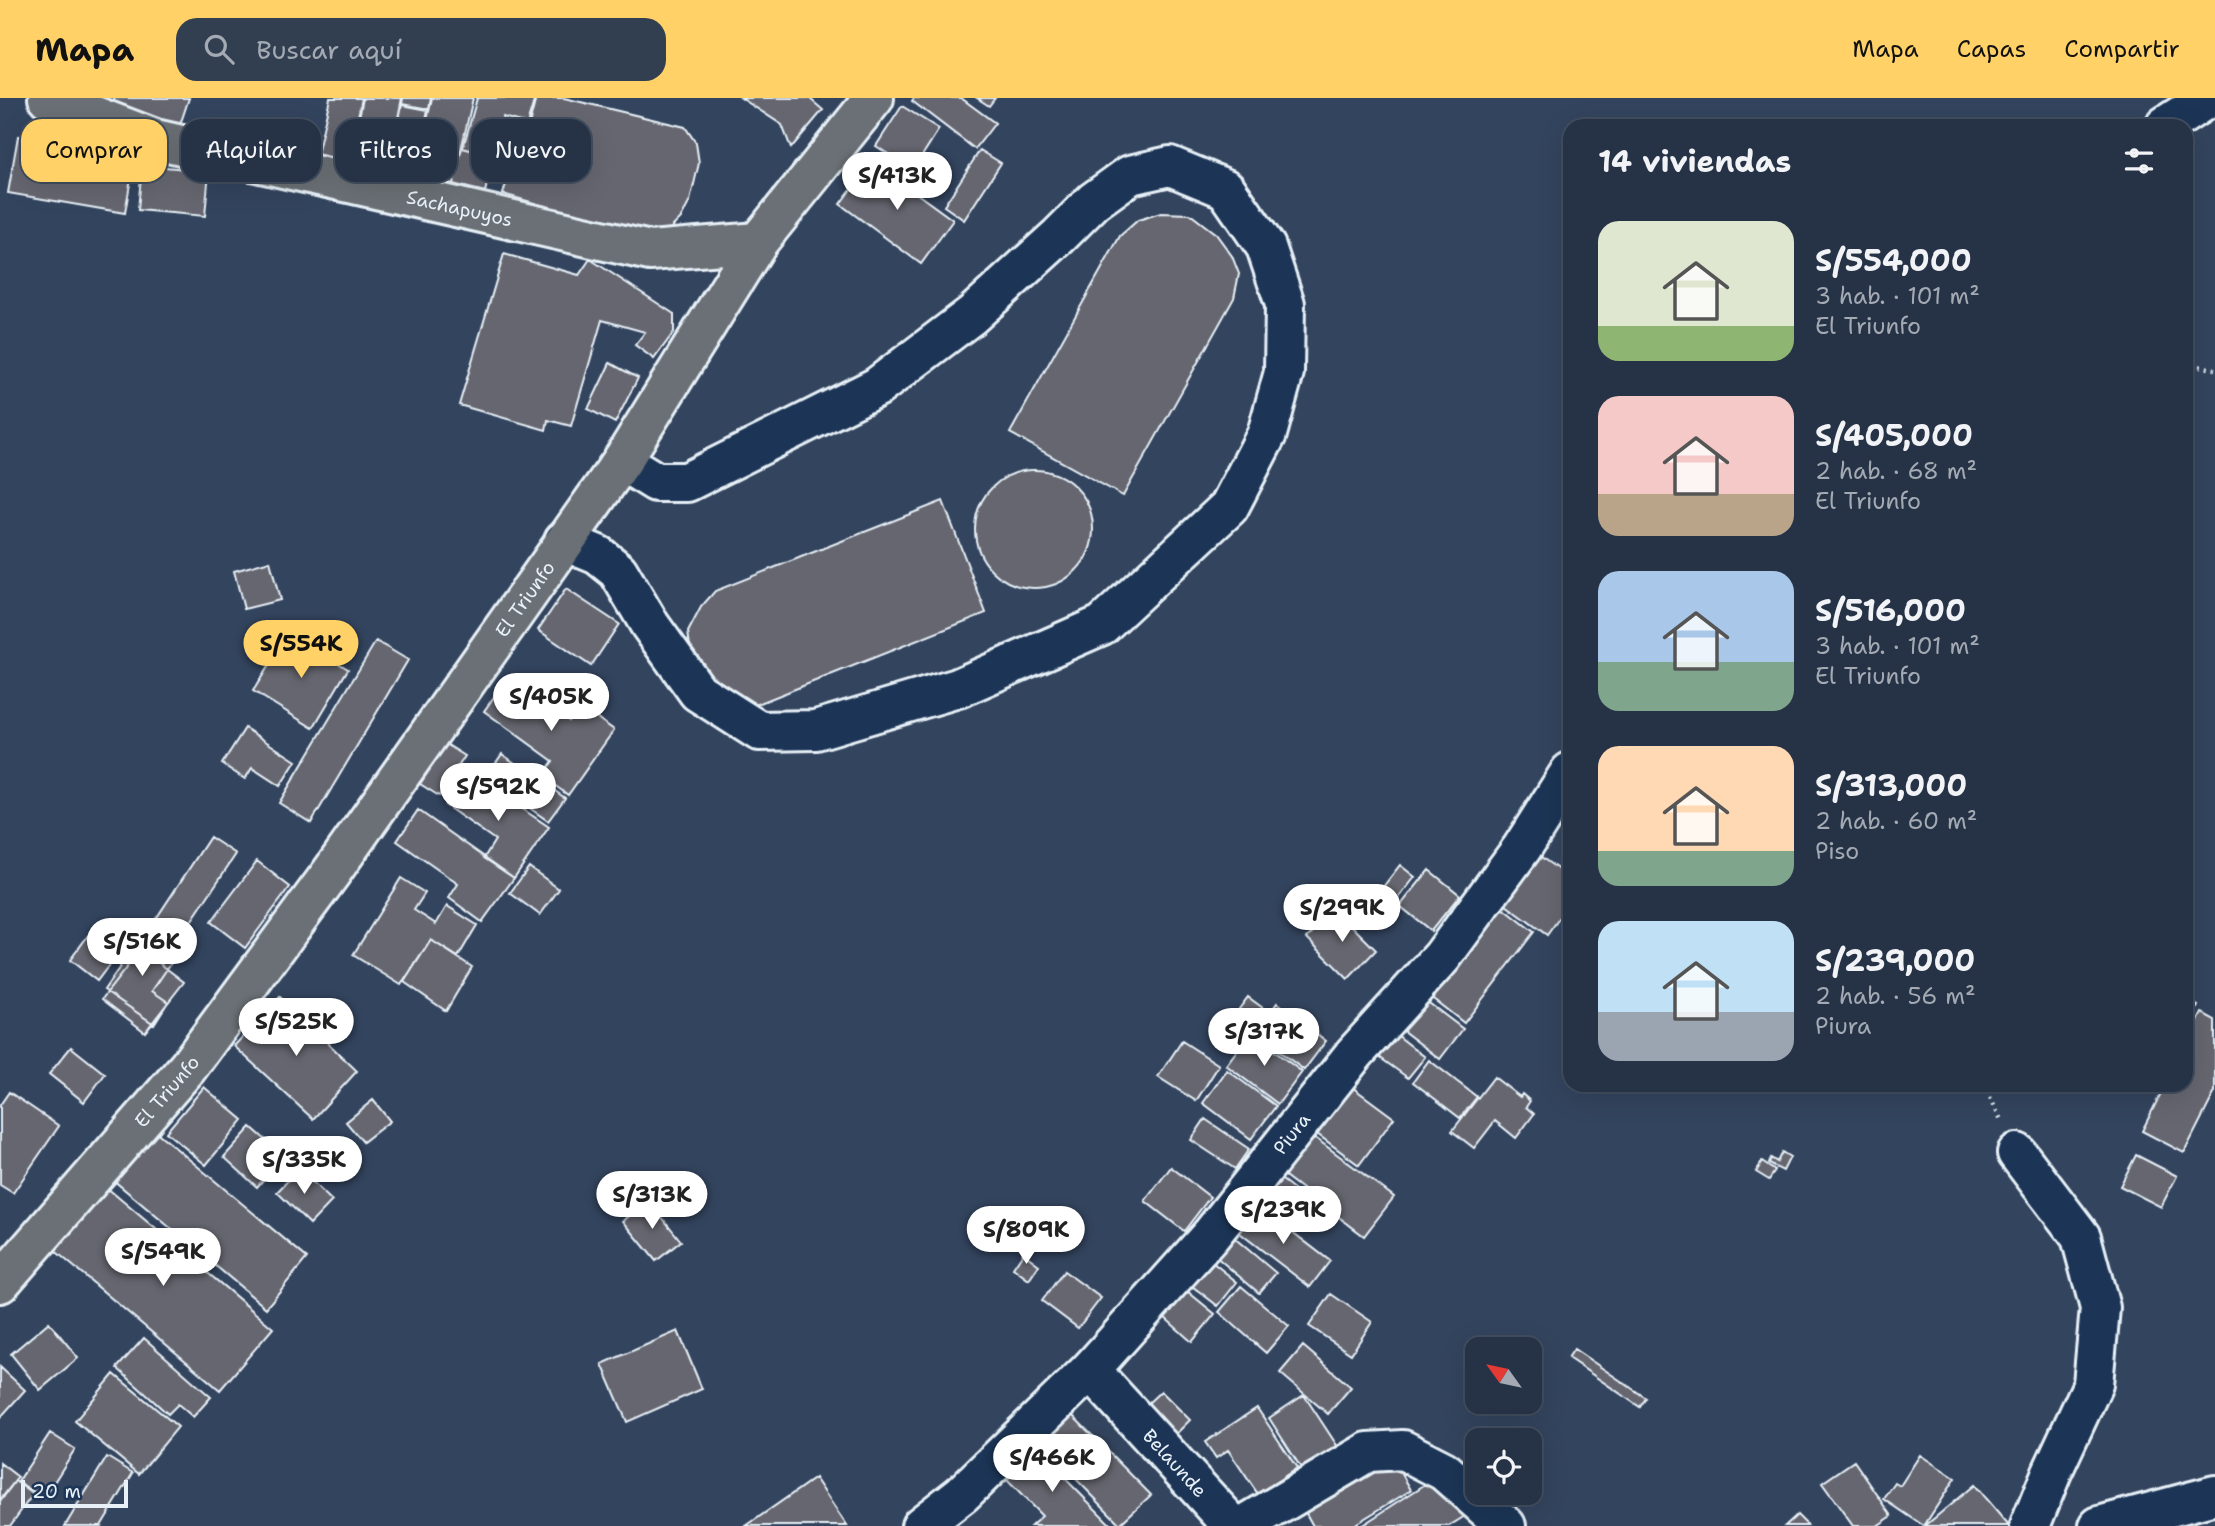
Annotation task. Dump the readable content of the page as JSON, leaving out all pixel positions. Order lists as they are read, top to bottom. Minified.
{"streets":{"main road":["Sachapuyos","El Triunfo"],"street":["Piura","Belaunde"]},"crossings":[["Sachapuyos","El Triunfo"],["Piura","Belaunde"]],"scale_bar":"20 m","north":"top left","page":{"header":"Mapa","search":"Buscar aquí","nav":["Mapa","Capas","Compartir"],"chip":["Comprar","Alquilar","Filtros","Nuevo"],"heading":"14 viviendas","price":["S/413K","S/554K","S/405K","S/592K","S/299K","S/516K","S/525K","S/317K","S/335K","S/313K","S/239K","S/809K","S/549K","S/466K"],"list":[{"name":"S/554,000","note":"3 hab. · 101 m² · El Triunfo"},{"name":"S/405,000","note":"2 hab. · 68 m² · El Triunfo"},{"name":"S/516,000","note":"3 hab. · 101 m² · El Triunfo"},{"name":"S/313,000","note":"2 hab. · 60 m² · Piso"},{"name":"S/239,000","note":"2 hab. · 56 m² · Piura"}],"scale":"20 m"}}
